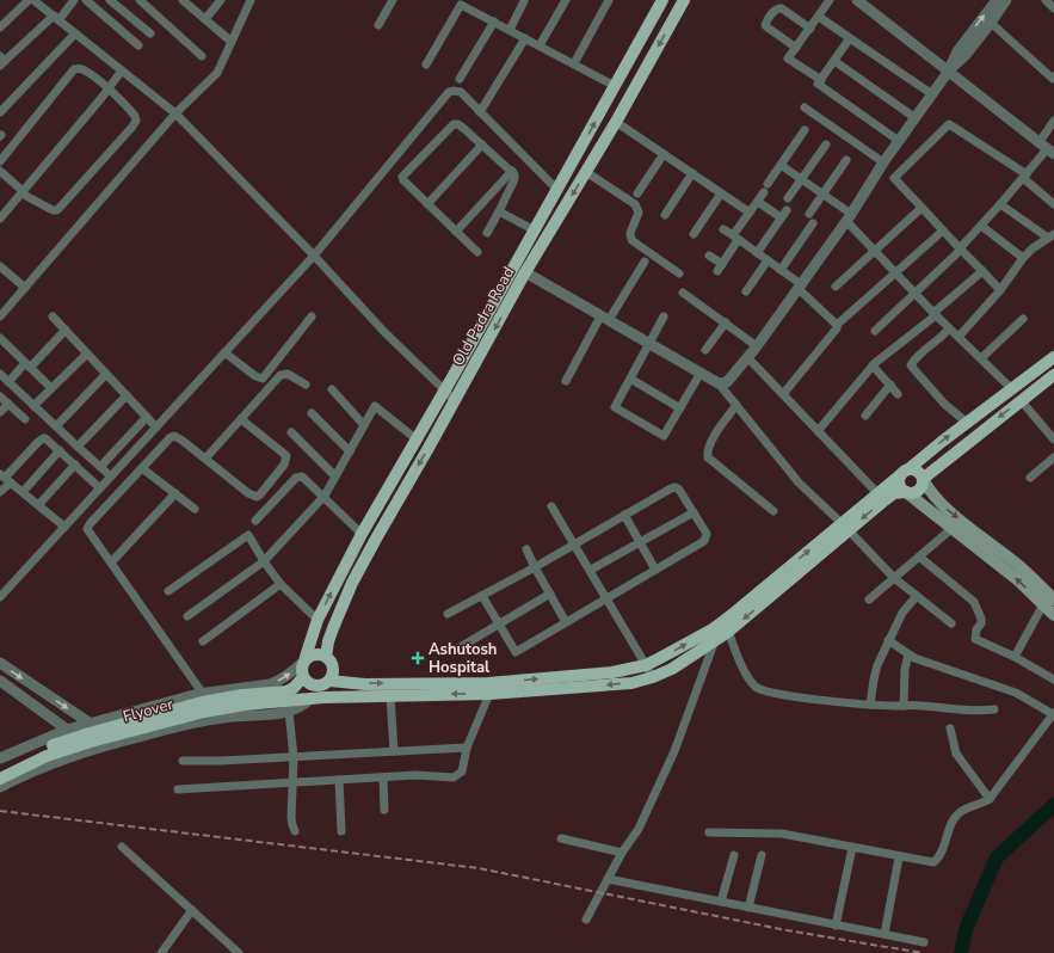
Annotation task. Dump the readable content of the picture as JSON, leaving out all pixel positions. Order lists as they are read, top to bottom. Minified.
{"streets":{"main road":["Old Padra Road","Flyover"]},"crossings":[["Old Padra Road","Flyover"]],"places":{"health":["Ashutosh Hospital"]}}
